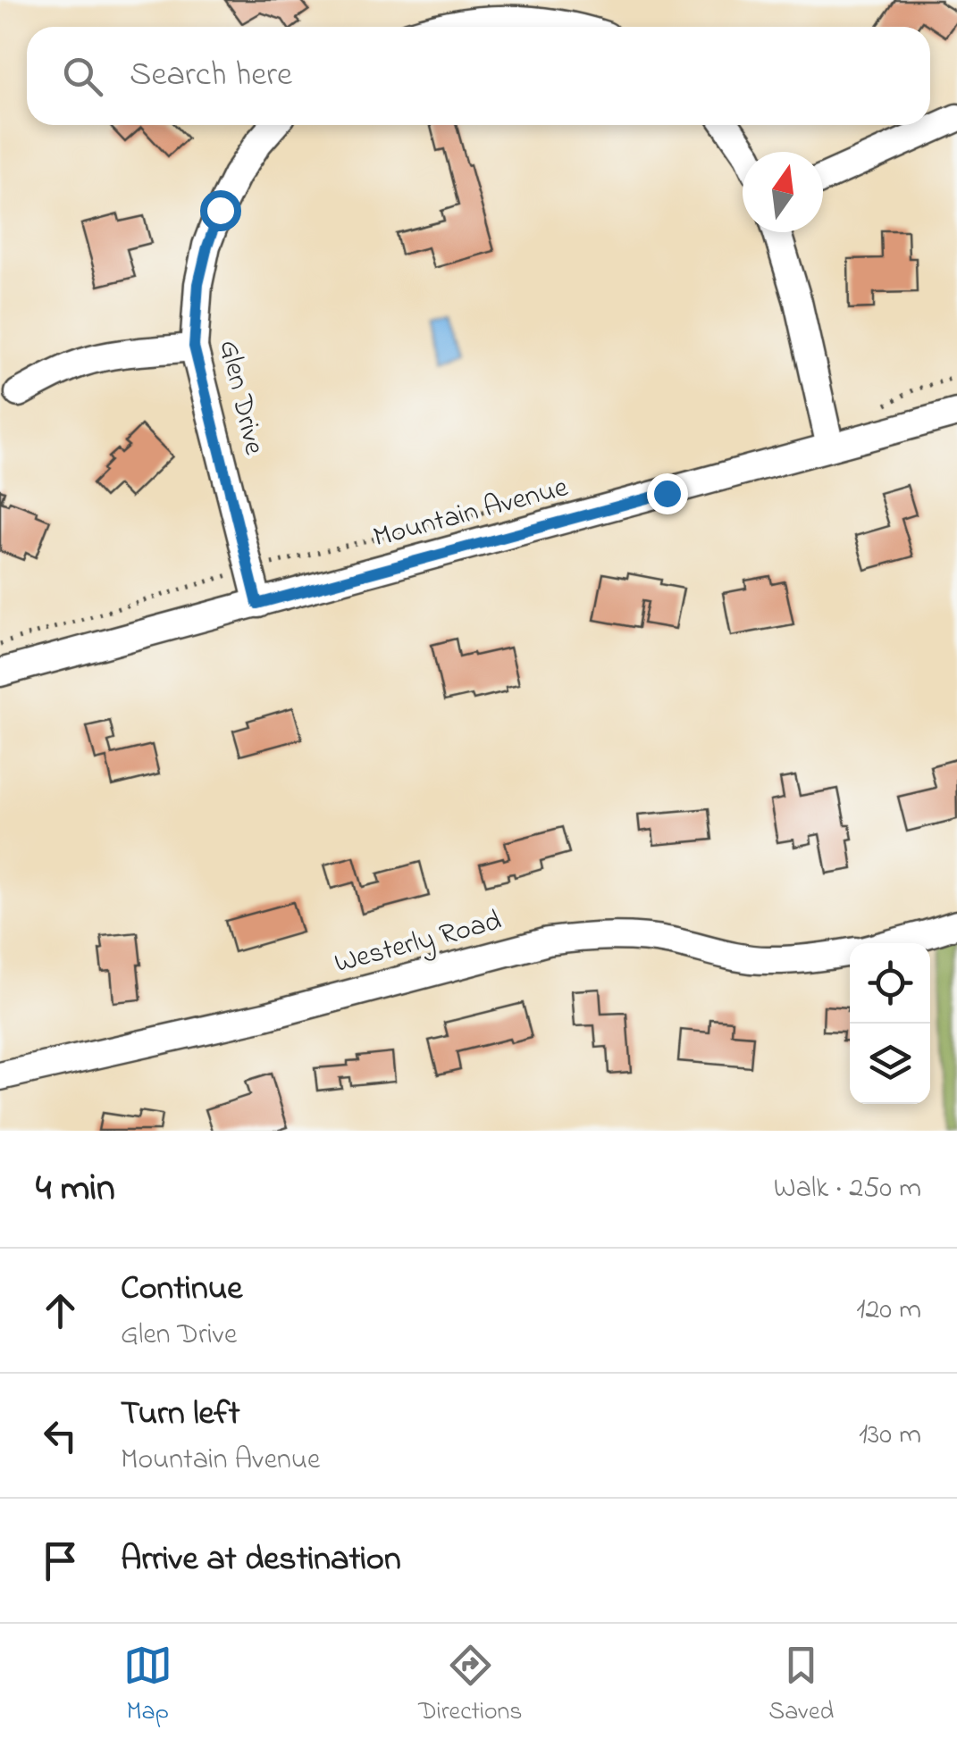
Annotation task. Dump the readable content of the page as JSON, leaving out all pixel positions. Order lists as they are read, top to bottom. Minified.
{"streets":{"street":["Glen Drive","Mountain Avenue","Westerly Road"]},"crossings":[["Glen Drive","Mountain Avenue"]],"north":"top","page":{"search":"Search here","heading":["4 min","Walk · 250 m"],"list":[["Continue","Glen Drive","120 m"],["Turn left","Mountain Avenue","130 m"],"Arrive at destination"],"nav":["Map","Directions","Saved"]}}
